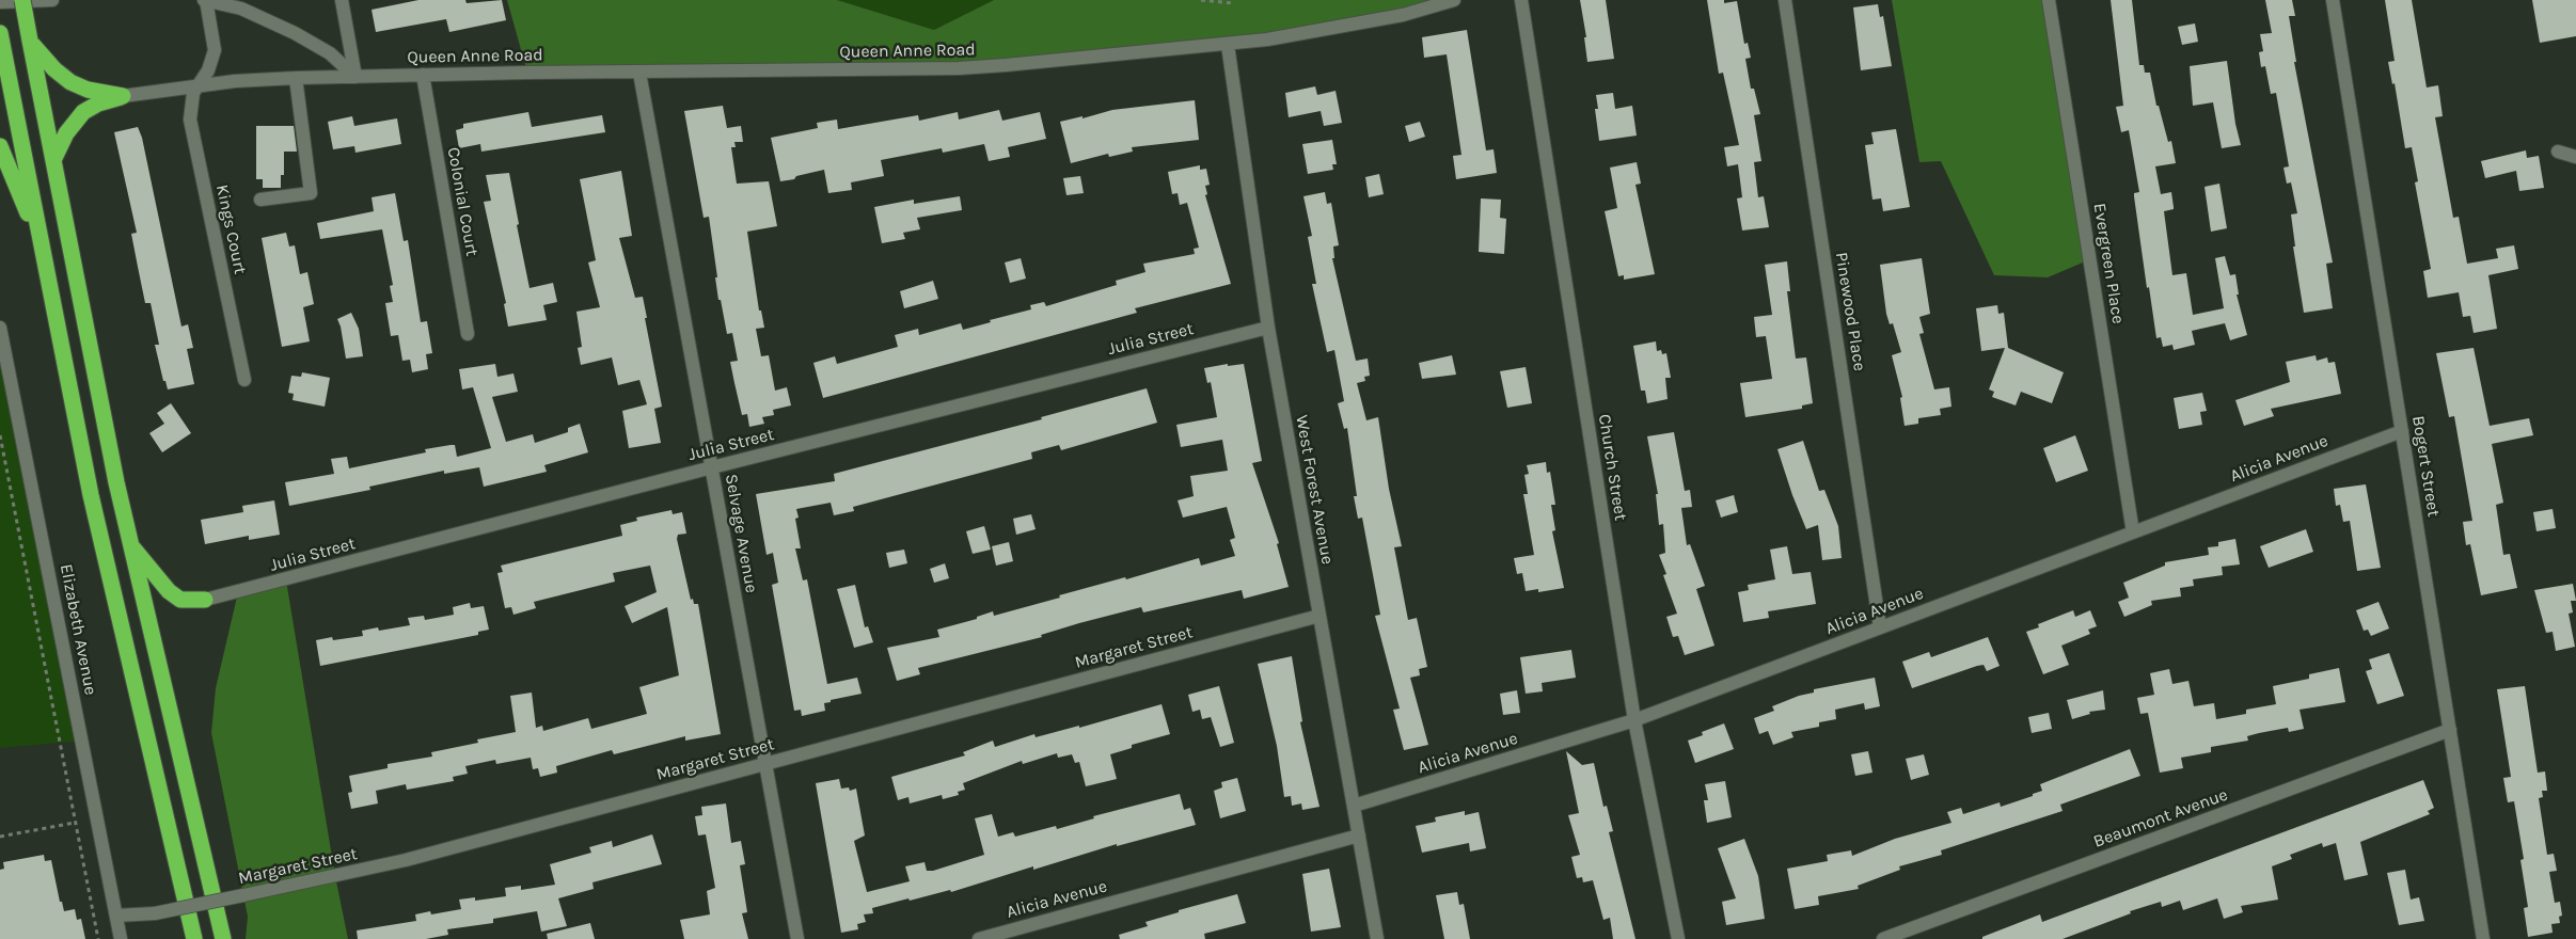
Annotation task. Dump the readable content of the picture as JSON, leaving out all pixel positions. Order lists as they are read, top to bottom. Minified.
{"streets":{"street":["Queen Anne Road","Colonial Court","Kings Court","Evergreen Place","Pinewood Place","Julia Street","Alicia Avenue","Bogert Street","Church Street","West Forest Avenue","Selvage Avenue","Elizabeth Avenue","Margaret Street","Beaumont Avenue"]},"crossings":[["Queen Anne Road","Colonial Court"],["Queen Anne Road","Kings Court"],["Queen Anne Road","West Forest Avenue"],["Queen Anne Road","Selvage Avenue"],["Evergreen Place","Alicia Avenue"],["Pinewood Place","Alicia Avenue"],["Julia Street","West Forest Avenue"],["Julia Street","Selvage Avenue"],["Alicia Avenue","Bogert Street"],["Alicia Avenue","Church Street"],["Alicia Avenue","West Forest Avenue"],["Bogert Street","Beaumont Avenue"],["West Forest Avenue","Margaret Street"],["Selvage Avenue","Margaret Street"],["Elizabeth Avenue","Margaret Street"]]}
